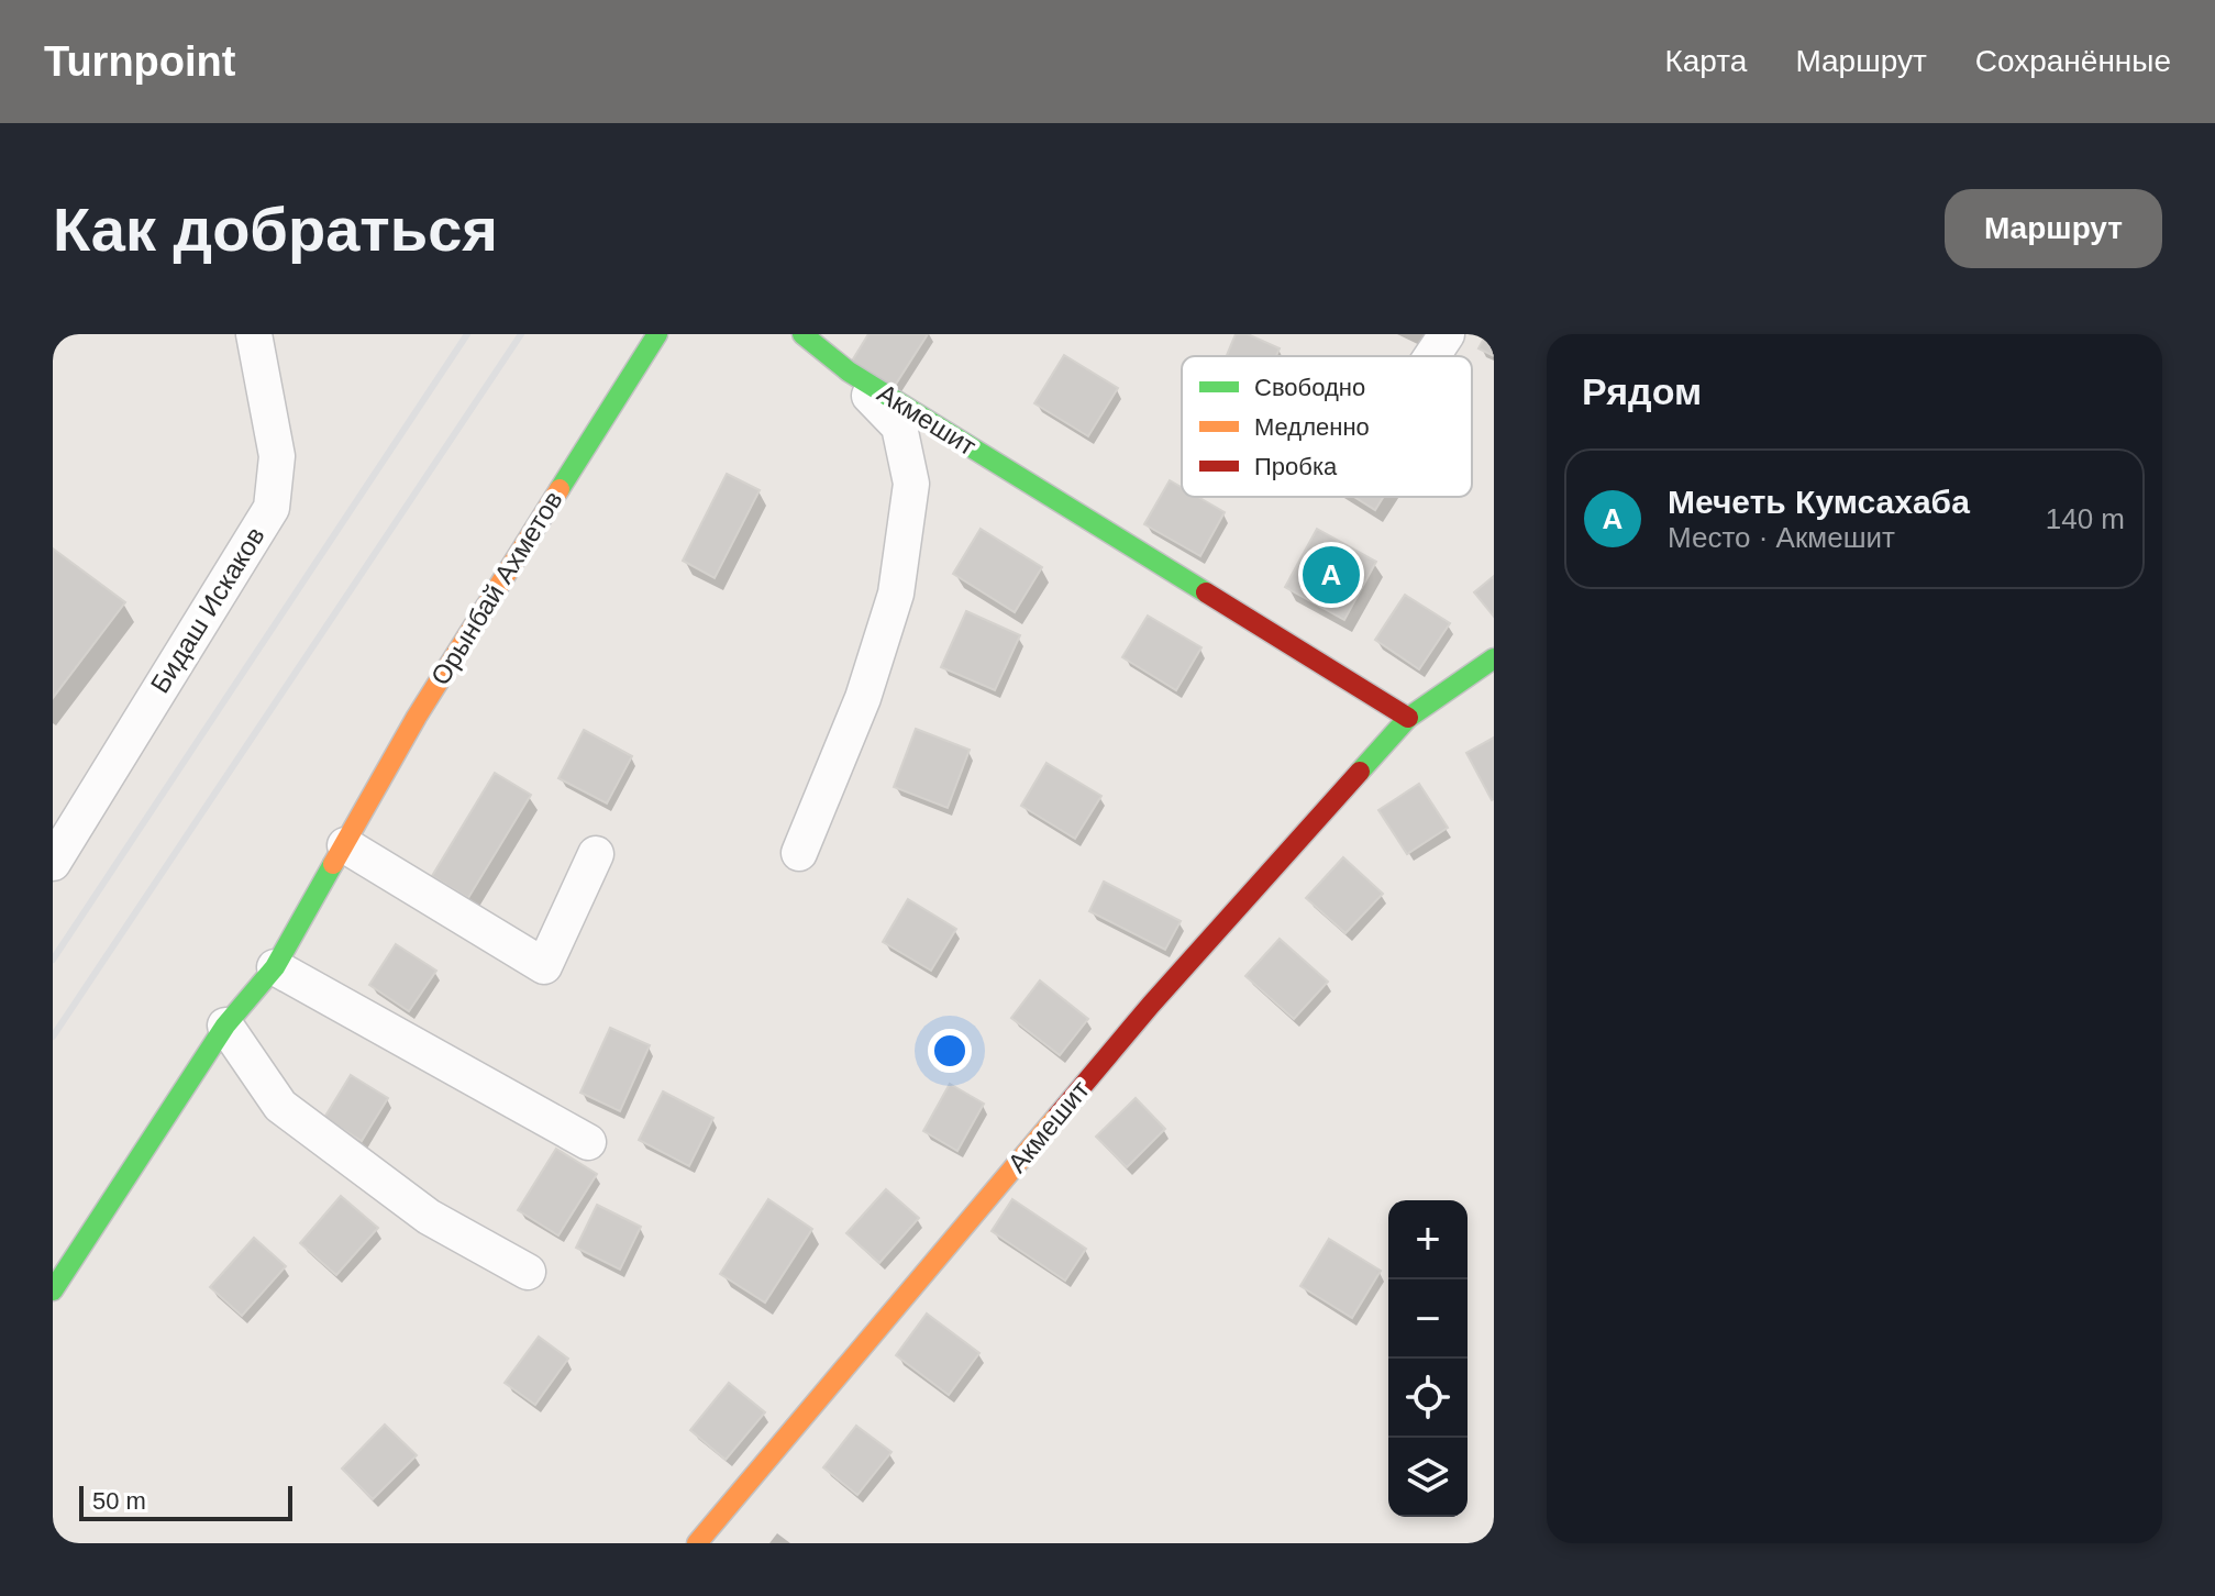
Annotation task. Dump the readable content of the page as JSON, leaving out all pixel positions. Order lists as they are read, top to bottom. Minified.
{"streets":{"street":["Акмешит","Орынбай Ахметов","Бидаш Искаков"]},"legend":["Свободно","Медленно","Пробка"],"scale_bar":"50 m","page":{"header":"Turnpoint","nav":["Карта","Маршрут","Сохранённые"],"buttons":"Маршрут","title":"Как добраться","heading":"Рядом","list":[{"mark":"A","name":"Мечеть Кумсахаба","note":"Место · Акмешит","value":"140 m"}],"pins":"A","map_buttons":["+","−"],"scale":"50 m"}}
